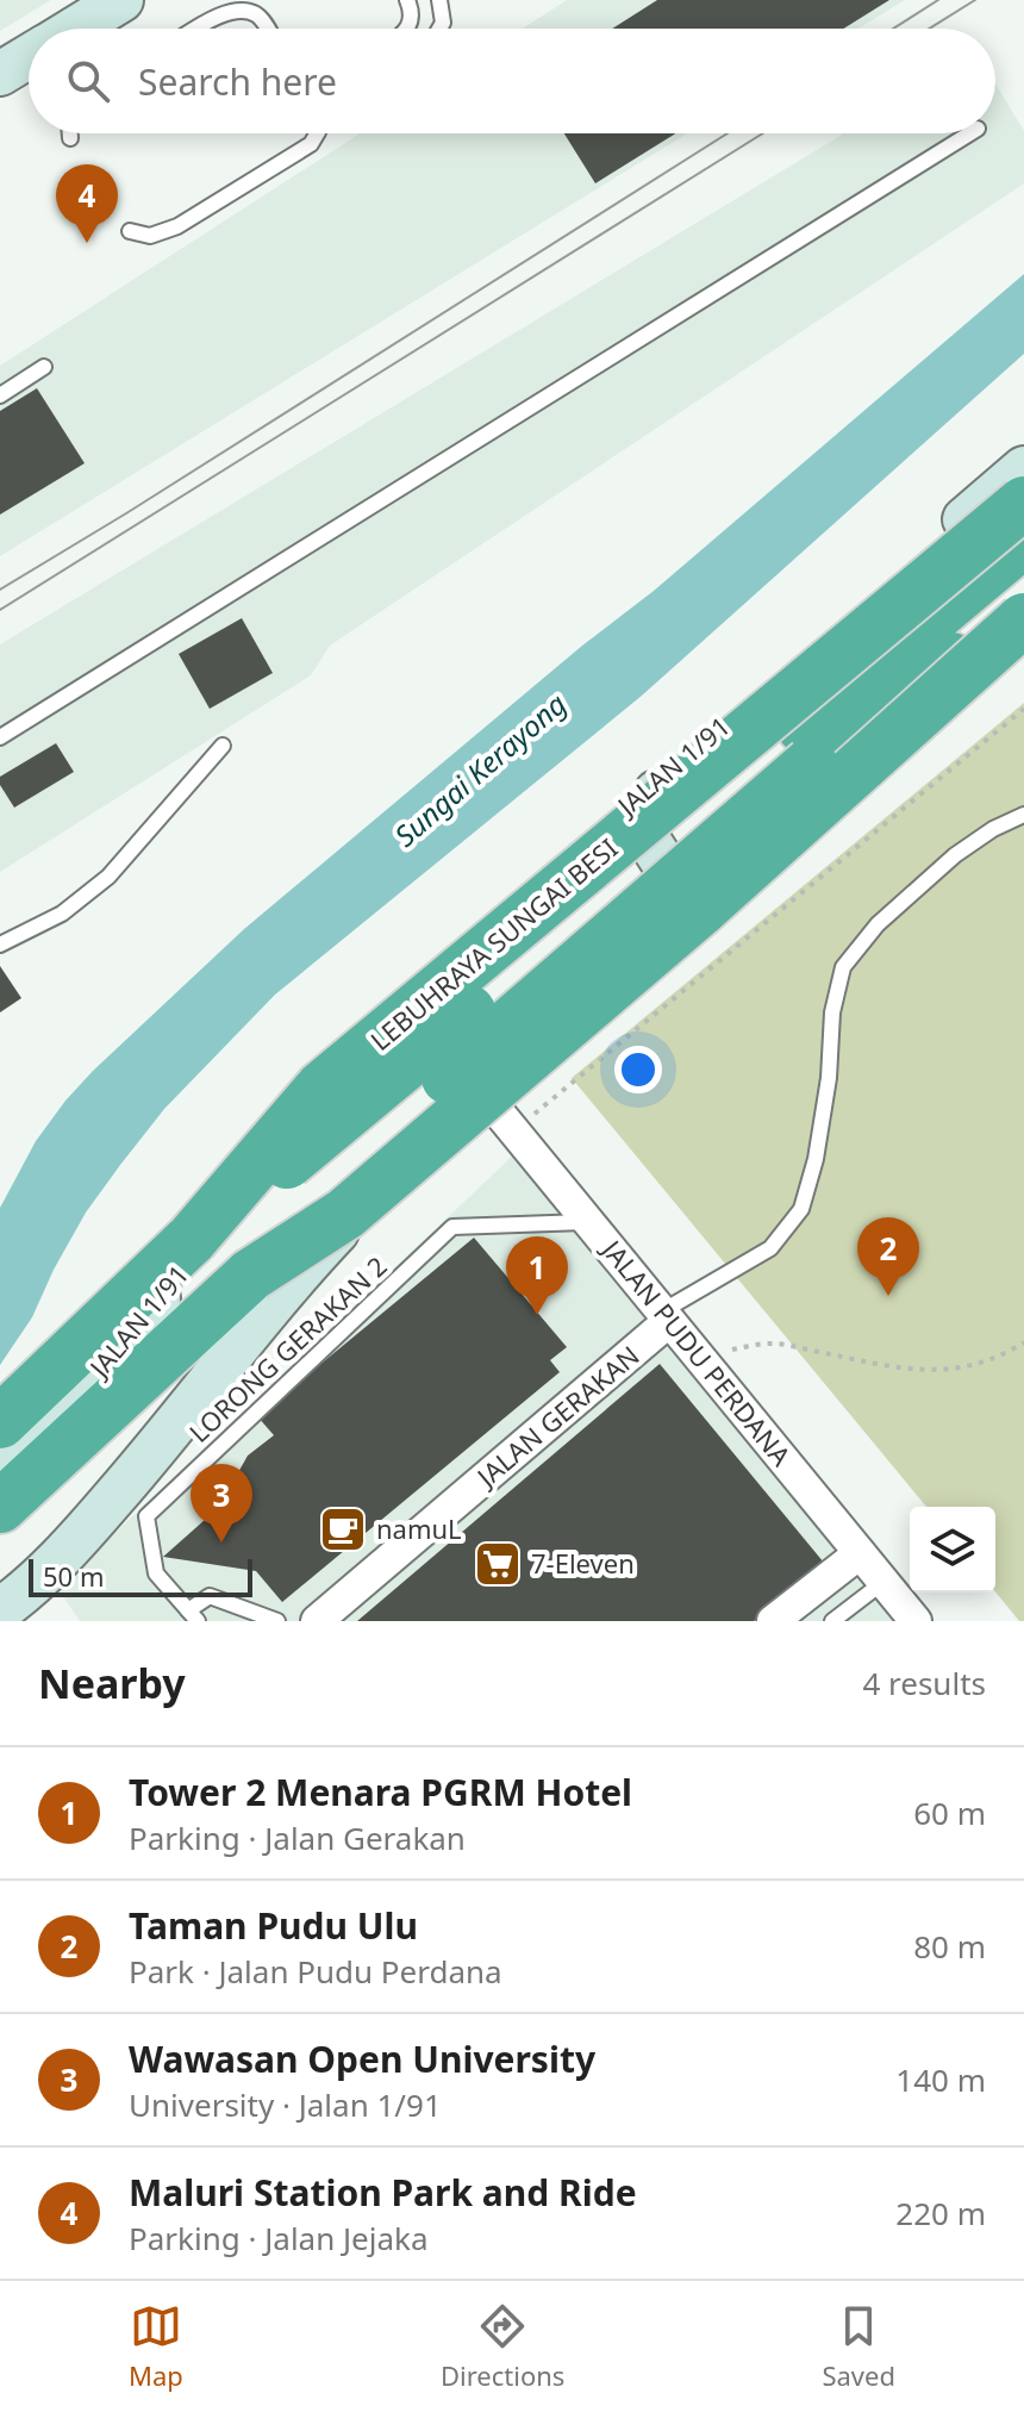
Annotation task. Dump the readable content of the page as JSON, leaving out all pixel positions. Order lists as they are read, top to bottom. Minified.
{"streets":{"highway":["LEBUHRAYA SUNGAI BESI"],"street":["JALAN 1/91","JALAN PUDU PERDANA","JALAN GERAKAN"],"lane":["LORONG GERAKAN 2"]},"crossings":[["LORONG GERAKAN 2","JALAN PUDU PERDANA"],["JALAN PUDU PERDANA","JALAN GERAKAN"]],"water":["Sungai Kerayong"],"places":{"cafe":["namuL"],"supermarket":["7-Eleven"]},"scale_bar":"50 m","page":{"search":"Search here","pins":["4","2","1","3"],"scale":"50 m","heading":["Nearby","4 results"],"list":[{"mark":"1","name":"Tower 2 Menara PGRM Hotel","note":"Parking · Jalan Gerakan","value":"60 m"},{"mark":"2","name":"Taman Pudu Ulu","note":"Park · Jalan Pudu Perdana","value":"80 m"},{"mark":"3","name":"Wawasan Open University","note":"University · Jalan 1/91","value":"140 m"},{"mark":"4","name":"Maluri Station Park and Ride","note":"Parking · Jalan Jejaka","value":"220 m"}],"nav":["Map","Directions","Saved"]}}
